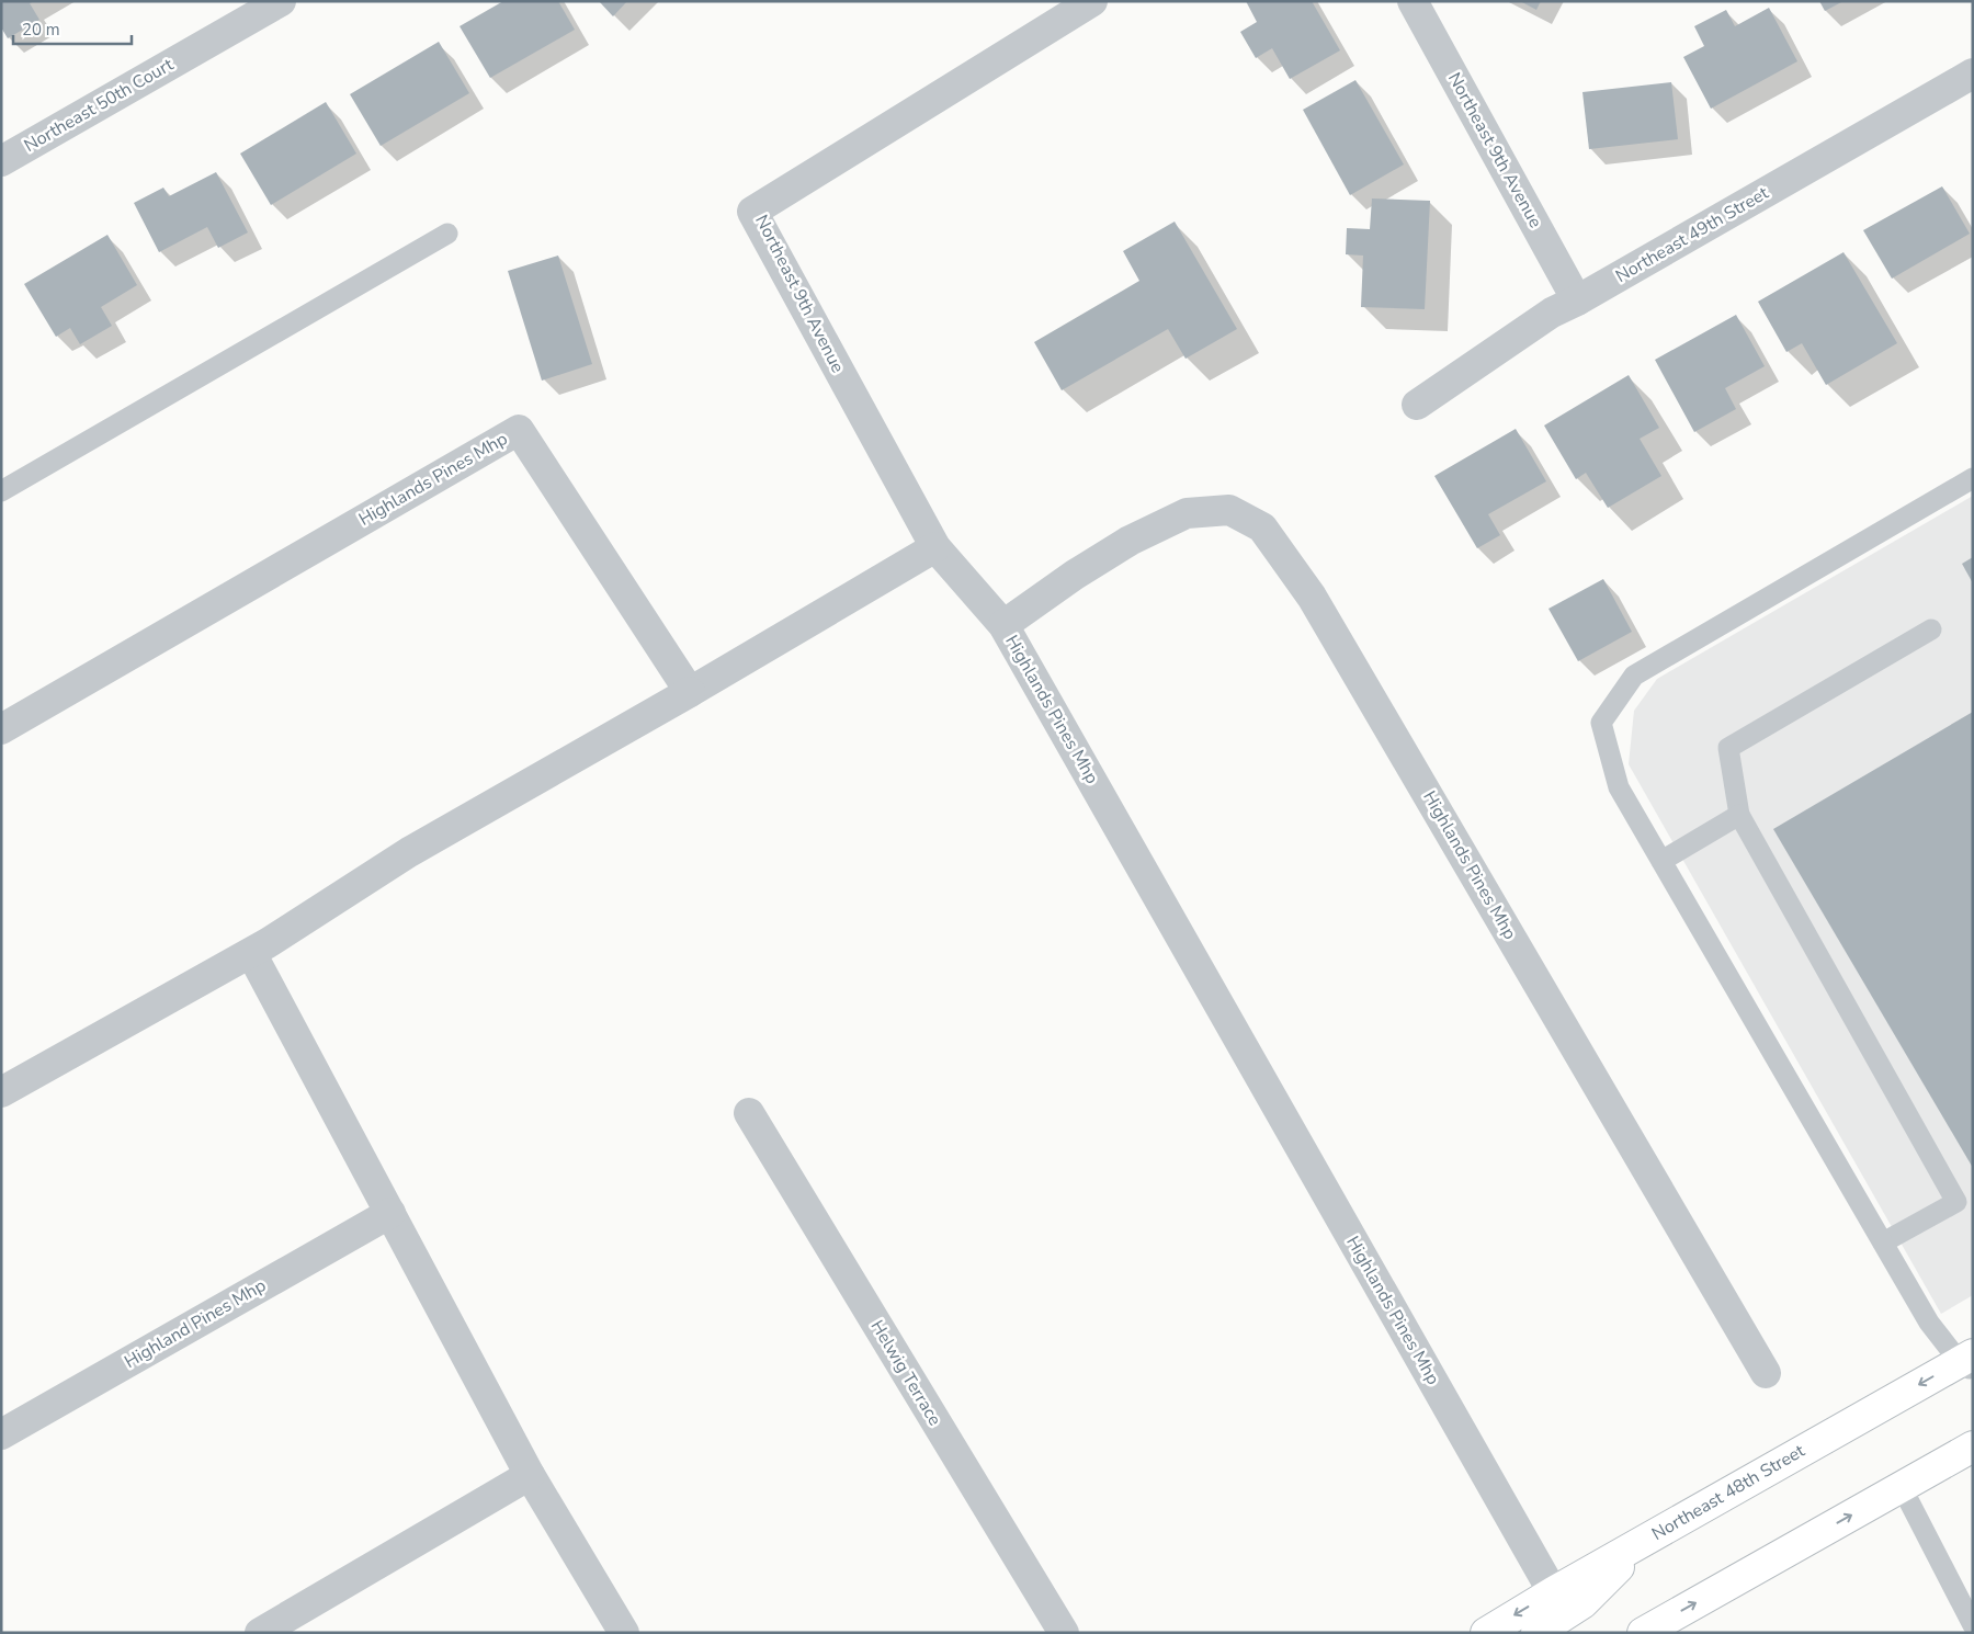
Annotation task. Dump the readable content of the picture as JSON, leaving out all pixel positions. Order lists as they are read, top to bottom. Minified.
{"streets":{"main road":["Northeast 48th Street"],"street":["Northeast 50th Court","Northeast 9th Avenue","Northeast 49th Street","Highlands Pines Mhp","Highland Pines Mhp","Helwig Terrace"]},"crossings":[["Northeast 9th Avenue","Northeast 49th Street"],["Northeast 9th Avenue","Highlands Pines Mhp"],["Highlands Pines Mhp","Northeast 48th Street"]],"scale_bar":"20 m"}
